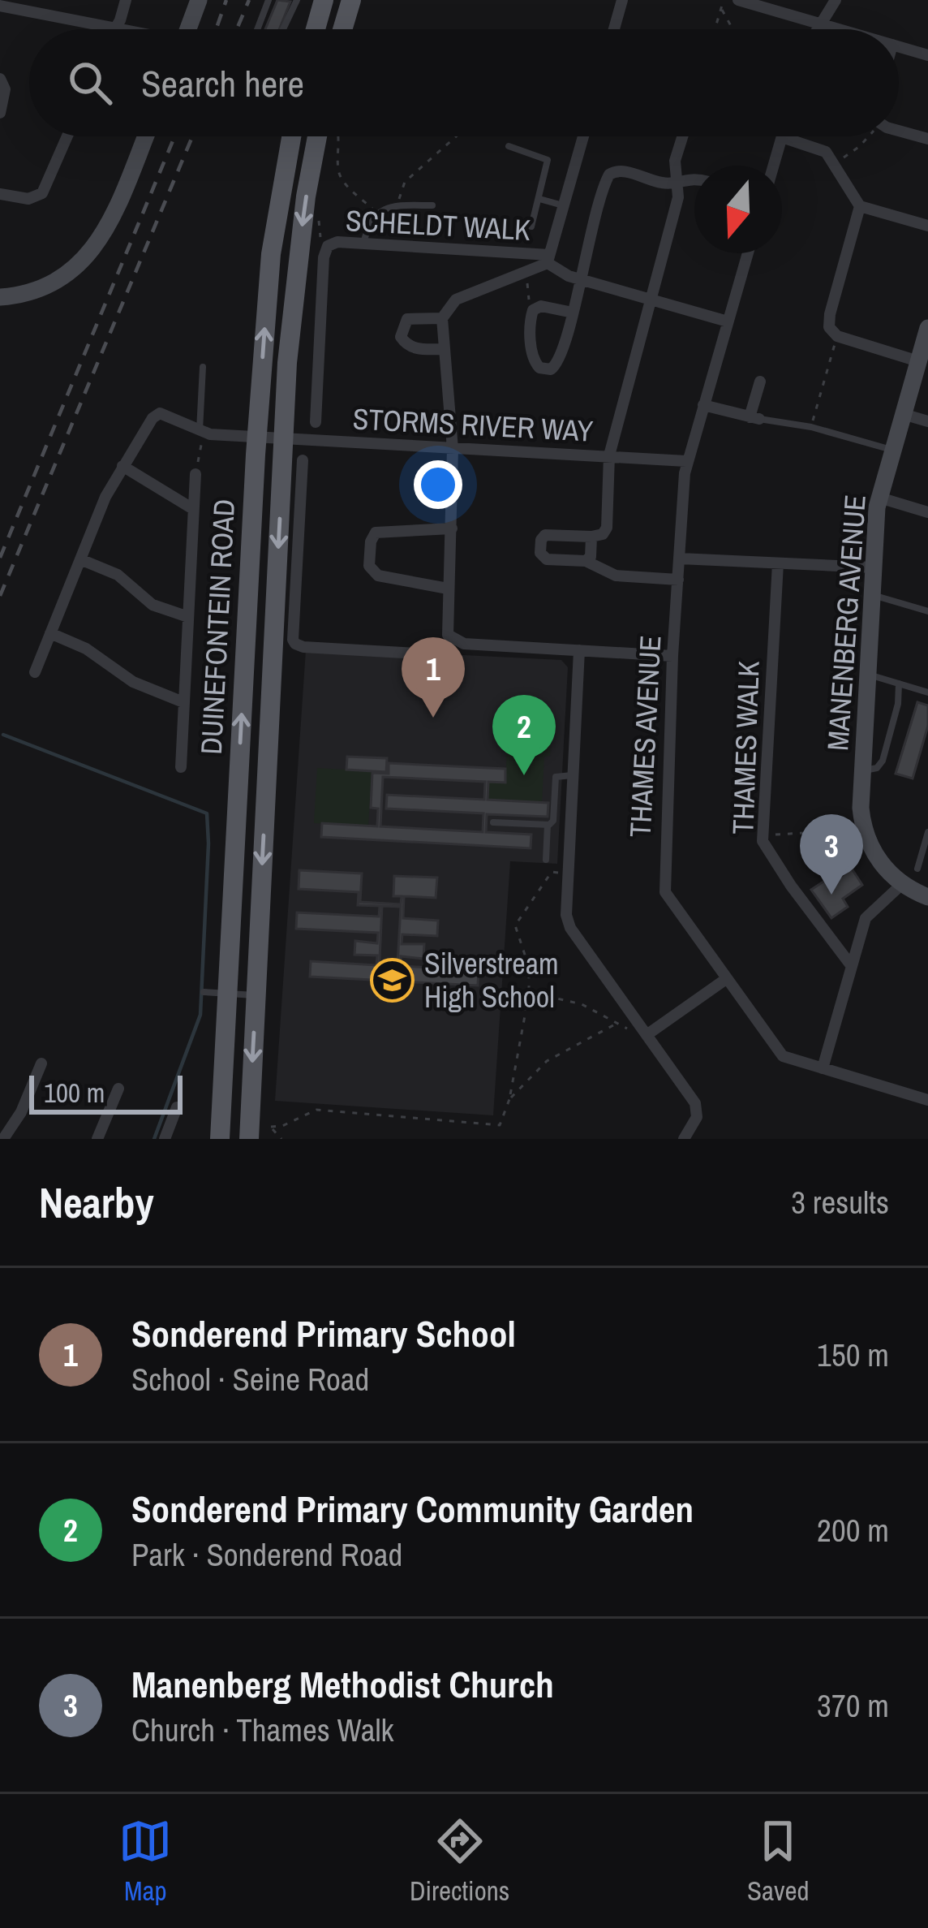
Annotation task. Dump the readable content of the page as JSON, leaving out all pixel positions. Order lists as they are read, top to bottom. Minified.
{"streets":{"main road":["DUINEFONTEIN ROAD"],"street":["SCHELDT WALK","STORMS RIVER WAY","MANENBERG AVENUE","THAMES AVENUE","THAMES WALK"]},"crossings":[["STORMS RIVER WAY","DUINEFONTEIN ROAD"],["STORMS RIVER WAY","THAMES AVENUE"]],"places":{"school or university":["Silverstream High School"]},"scale_bar":"100 m","north":"bottom","page":{"search":"Search here","pins":["1","2","3"],"scale":"100 m","heading":["Nearby","3 results"],"list":[{"mark":"1","name":"Sonderend Primary School","note":"School · Seine Road","value":"150 m"},{"mark":"2","name":"Sonderend Primary Community Garden","note":"Park · Sonderend Road","value":"200 m"},{"mark":"3","name":"Manenberg Methodist Church","note":"Church · Thames Walk","value":"370 m"}],"nav":["Map","Directions","Saved"]}}
